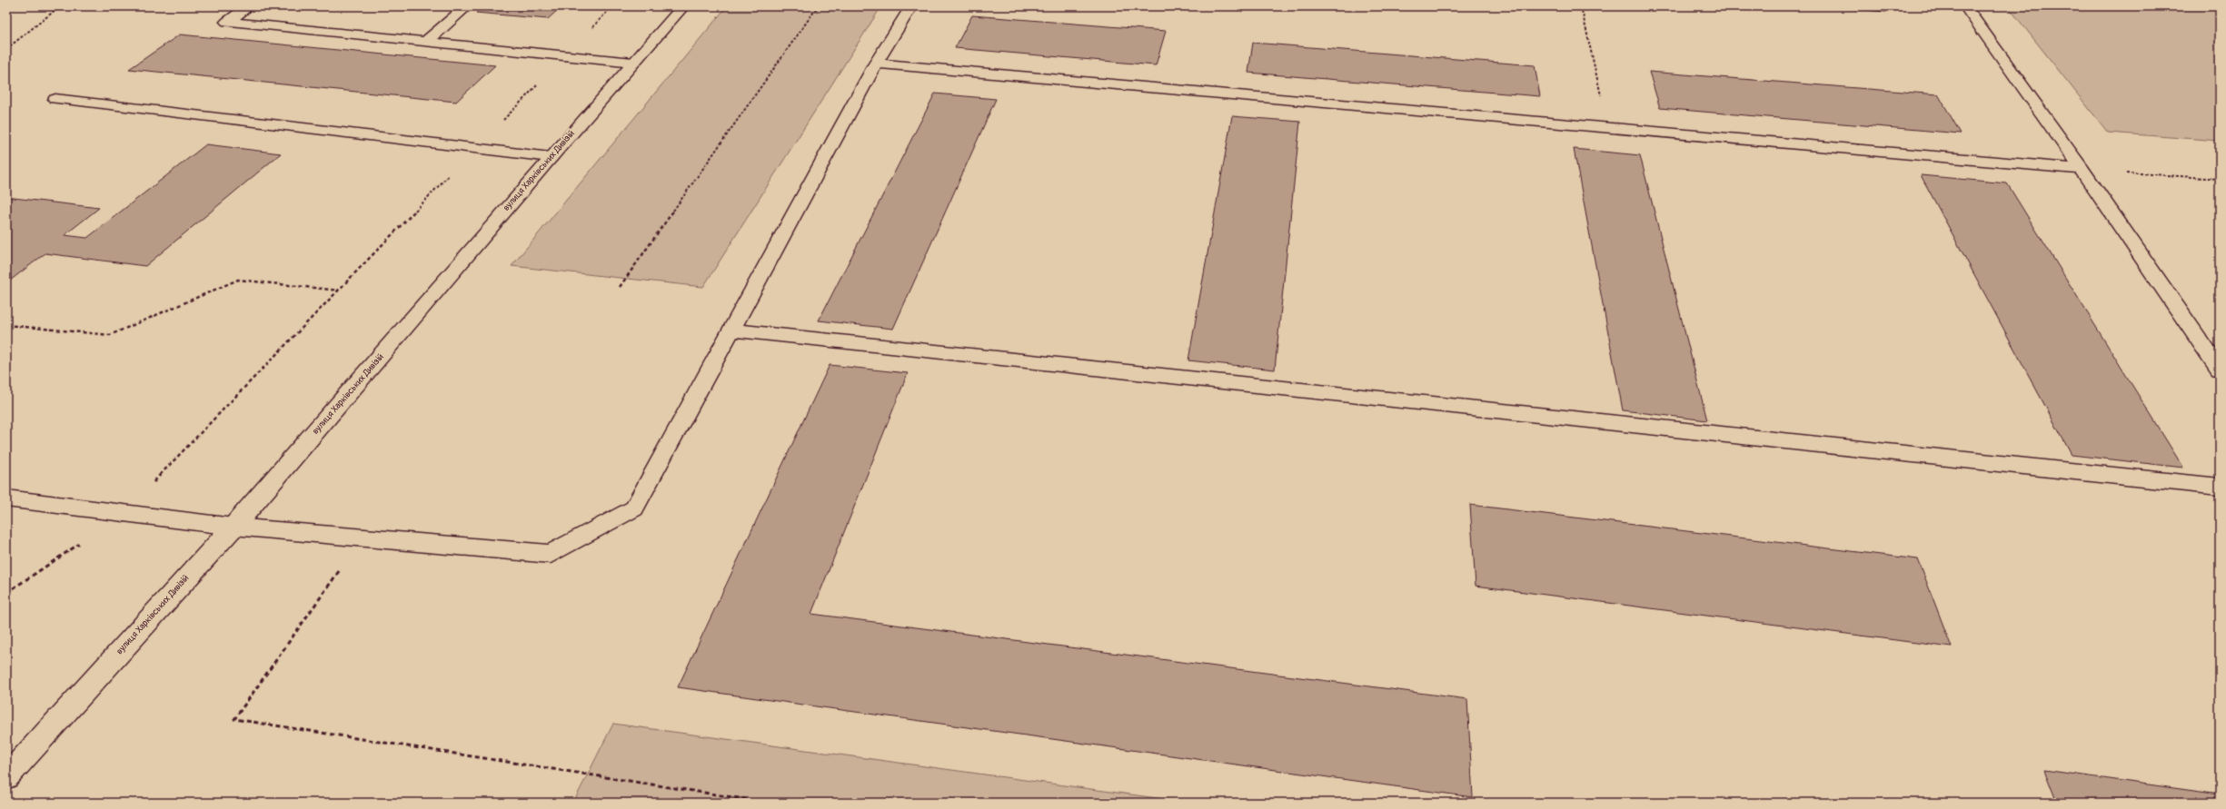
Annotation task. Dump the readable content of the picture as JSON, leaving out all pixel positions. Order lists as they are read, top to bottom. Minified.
{"streets":{"street":["вулиця Харківських Дивізій"]}}
